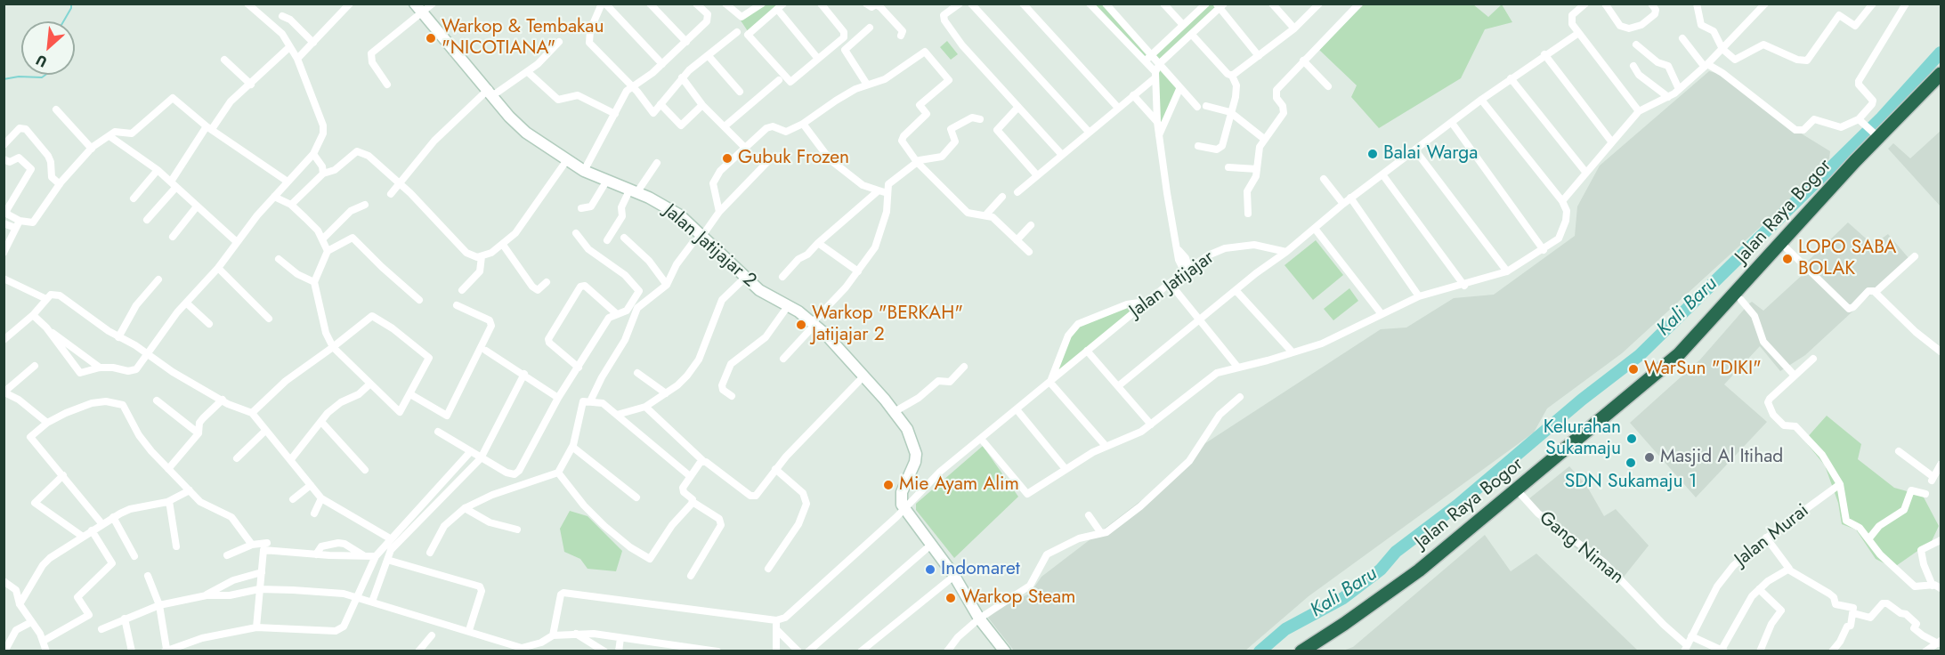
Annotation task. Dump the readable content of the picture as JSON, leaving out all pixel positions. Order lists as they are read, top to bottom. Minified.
{"streets":{"highway":["Jalan Raya Bogor"],"street":["Jalan Jatijajar 2","Jalan Jatijajar","Jalan Murai","Gang Niman"]},"crossings":[["Jalan Raya Bogor","Gang Niman"],["Jalan Jatijajar 2","Jalan Jatijajar"],["Jalan Murai","Gang Niman"]],"water":["Kali Baru"],"places":["Warkop & Tembakau \"NICOTIANA\"","Balai Warga","Gubuk Frozen","LOPO SABA BOLAK","Warkop \"BERKAH\" Jatijajar 2","WarSun \"DIKI\"","Kelurahan Sukamaju","Masjid Al Itihad","SDN Sukamaju 1","Mie Ayam Alim","Indomaret","Warkop Steam"],"north":"bottom left"}
